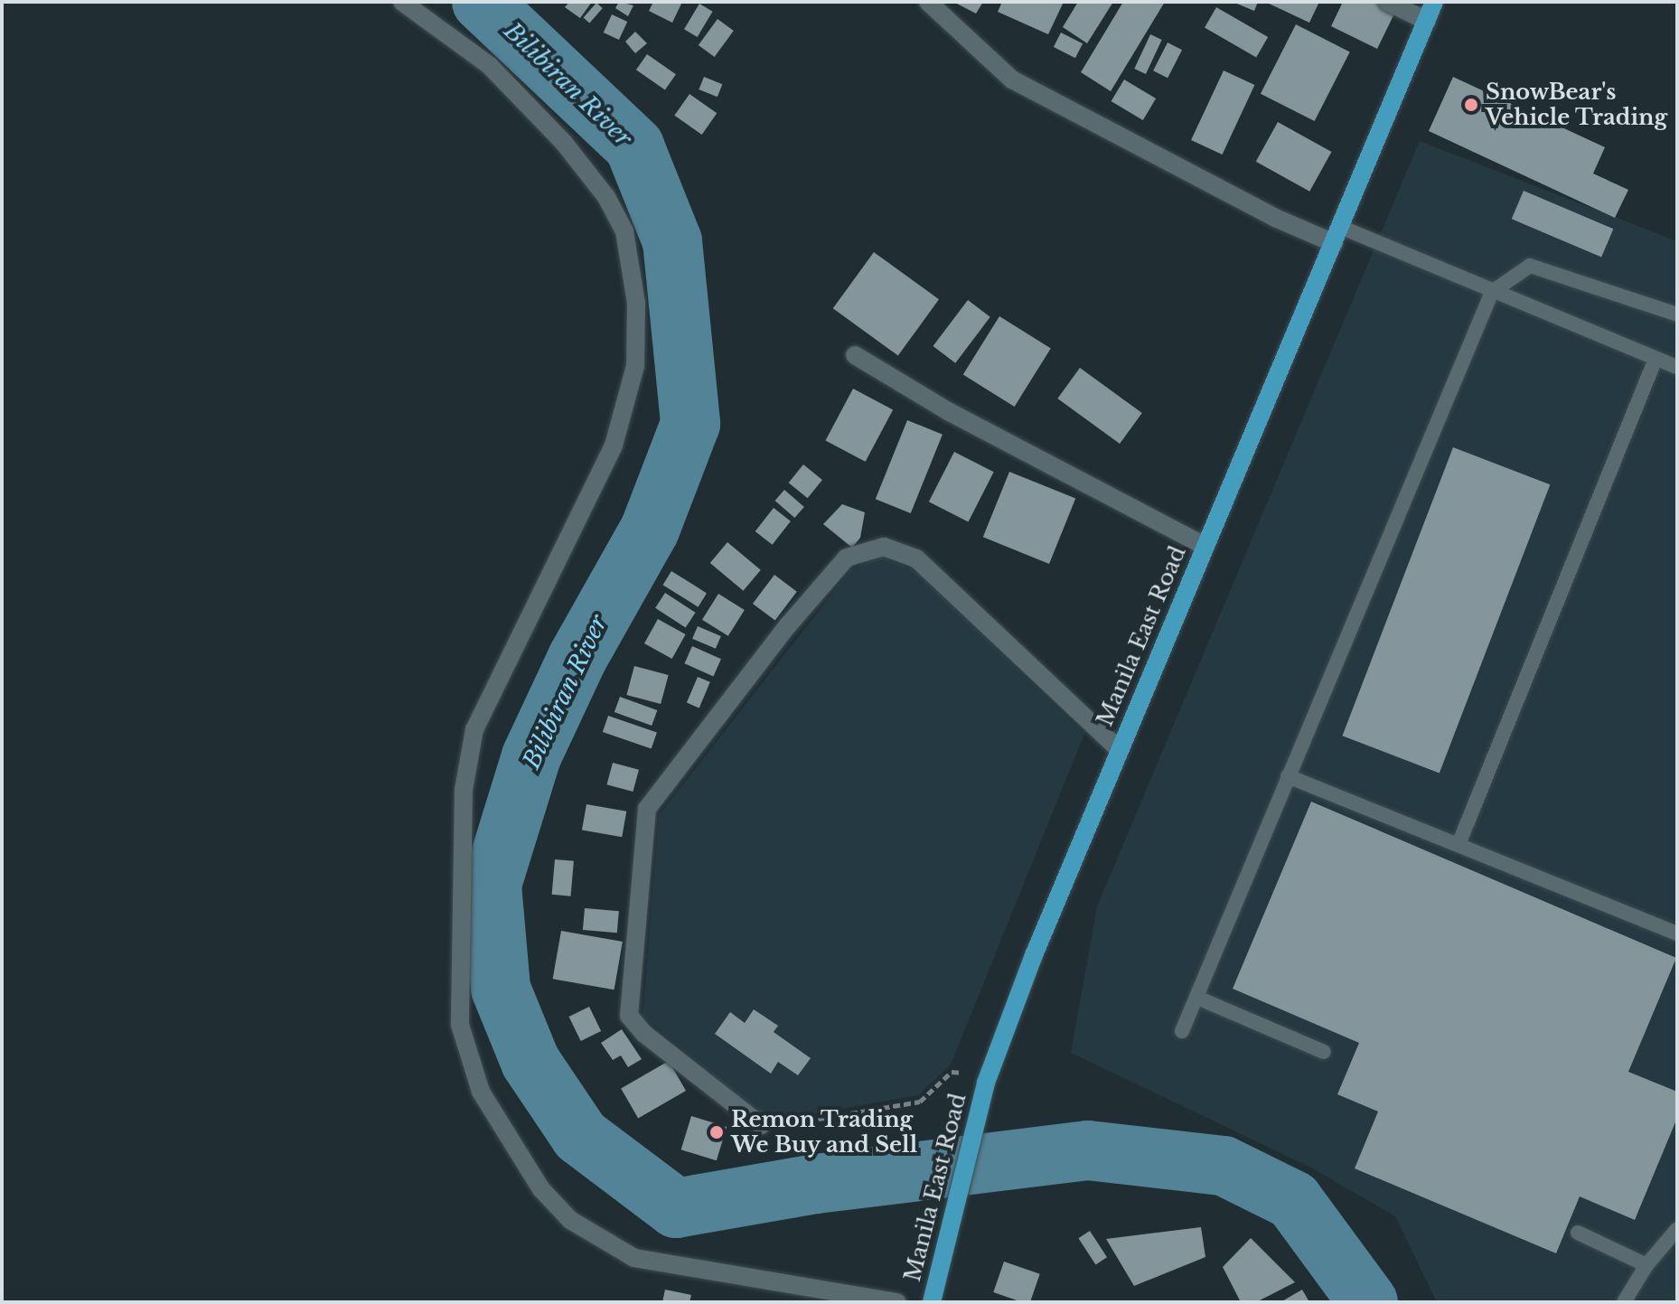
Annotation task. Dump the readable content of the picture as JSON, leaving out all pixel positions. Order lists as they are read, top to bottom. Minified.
{"streets":{"main road":["Manila East Road"]},"water":["Bilibiran River"],"places":["SnowBear's Vehicle Trading","Remon Trading We Buy and Sell"]}
